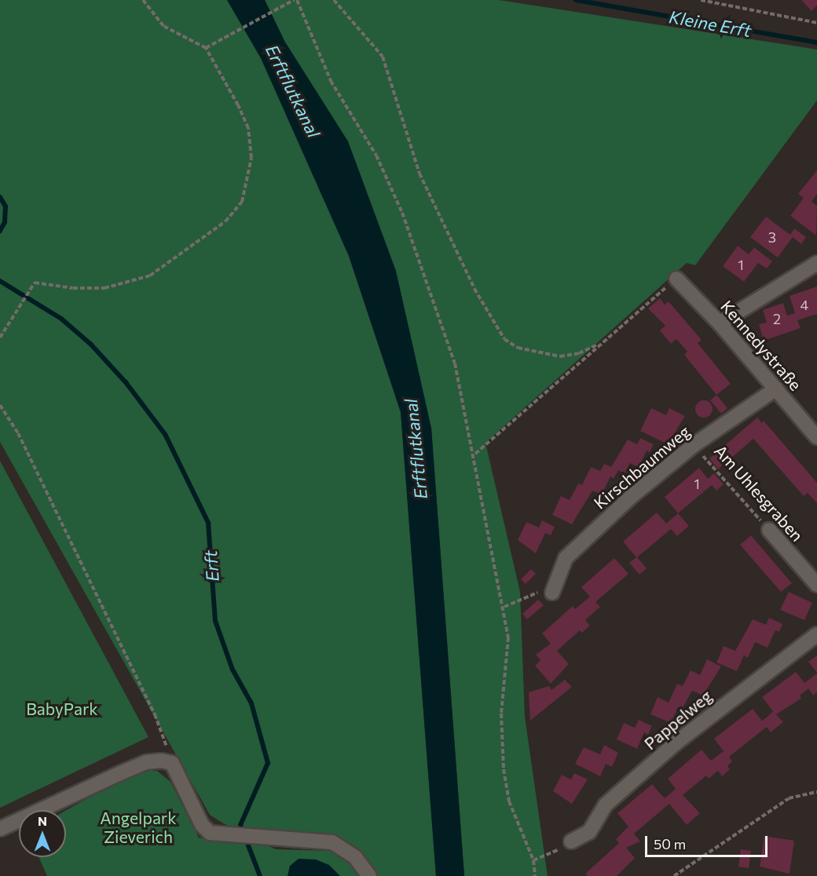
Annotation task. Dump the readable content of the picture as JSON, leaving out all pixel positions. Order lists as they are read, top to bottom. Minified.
{"streets":{"street":["Kennedystraße","Kirschbaumweg","Am Uhlesgraben","Pappelweg"]},"crossings":[["Kennedystraße","Kirschbaumweg"],["Kirschbaumweg","Am Uhlesgraben"]],"water":["Kleine Erft","Erftflutkanal","Erft"],"parks":["BabyPark","Angelpark Zieverich"],"house_numbers":["3","1","4","2","1"],"scale_bar":"50 m","north":"top"}
